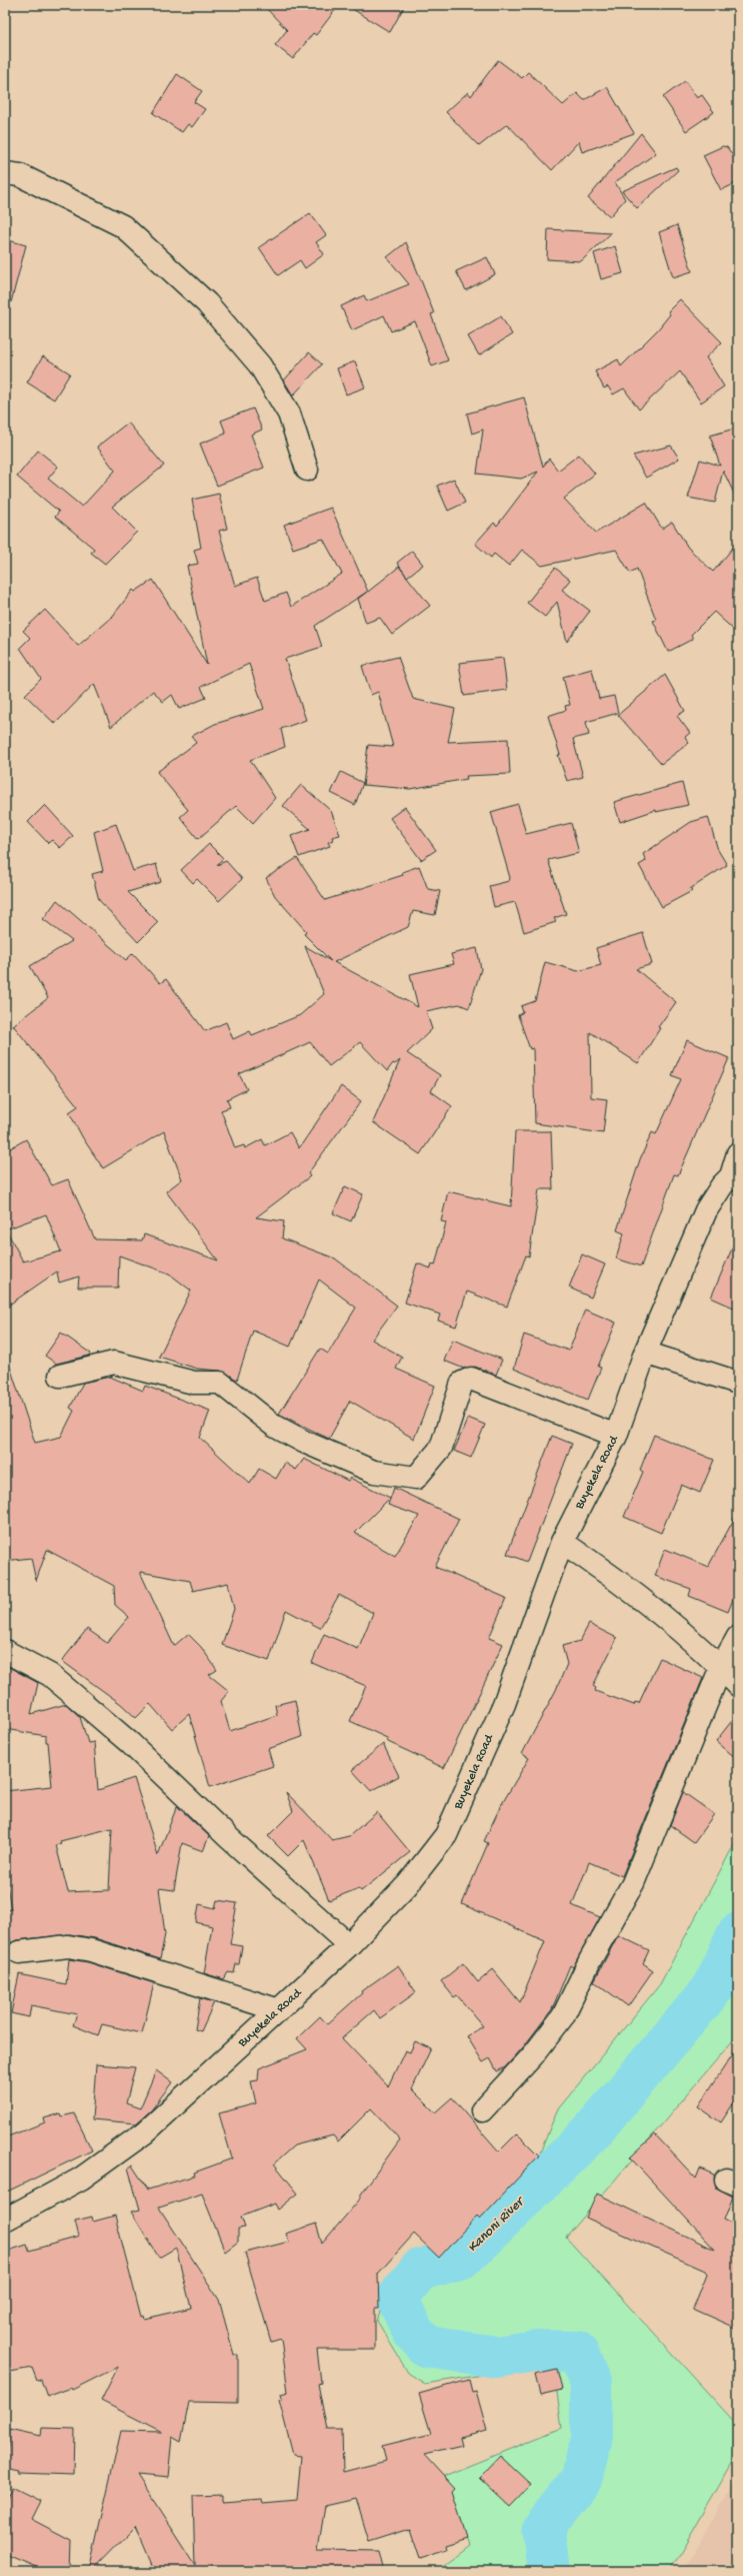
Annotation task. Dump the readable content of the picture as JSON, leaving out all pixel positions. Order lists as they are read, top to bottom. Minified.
{"streets":{"street":["Buyekela Road"]},"water":["Kanoni River"]}
